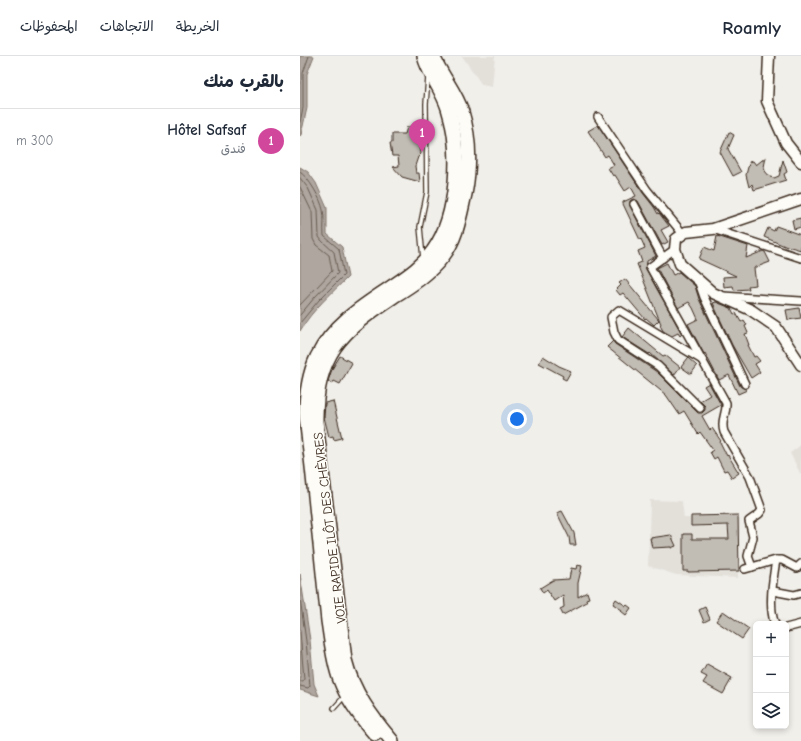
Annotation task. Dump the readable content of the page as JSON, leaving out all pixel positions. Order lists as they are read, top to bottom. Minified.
{"streets":{"highway":["VOIE RAPIDE ILÔT DES CHÈVRES"]},"page":{"header":"Roamly","nav":["الخريطة","الاتجاهات","المحفوظات"],"heading":"بالقرب منك","list":[{"mark":"1","name":"Hôtel Safsaf","note":"فندق","value":"300 m"}],"pins":"1","map_buttons":["+","−"]}}
